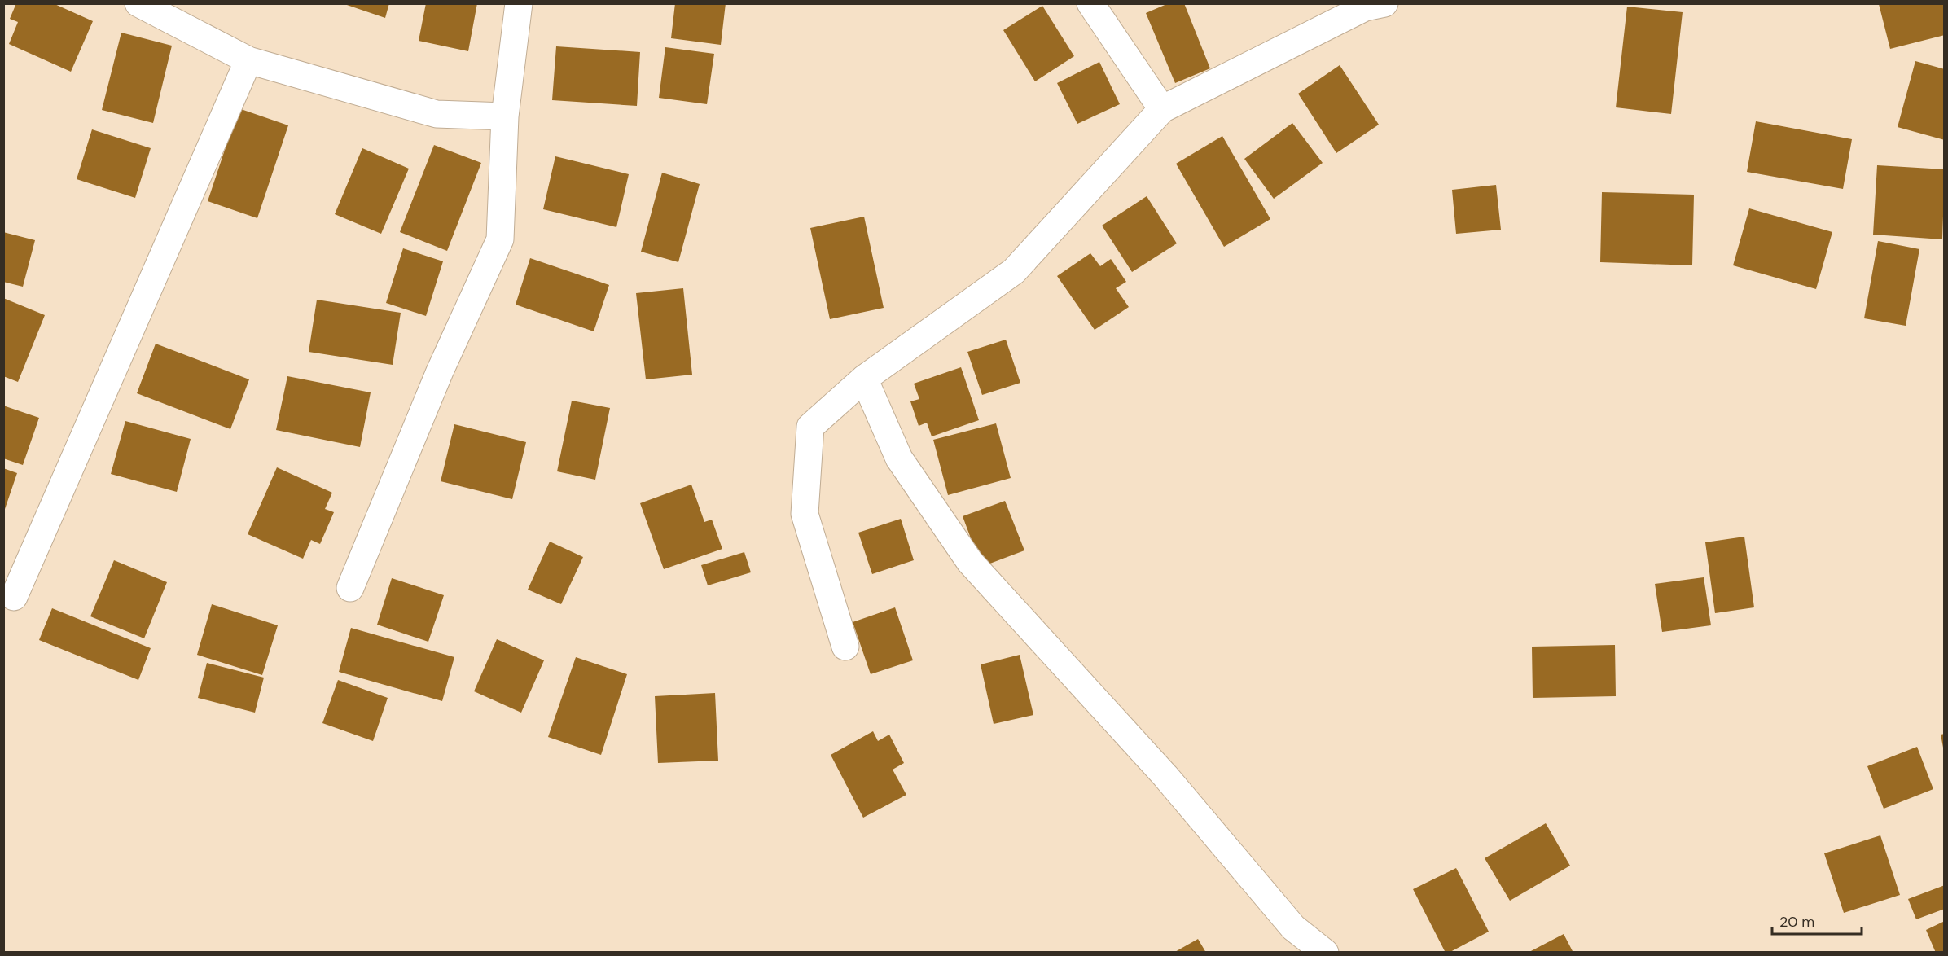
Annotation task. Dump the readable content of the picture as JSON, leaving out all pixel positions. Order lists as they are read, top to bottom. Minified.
{"scale_bar":"20 m"}
